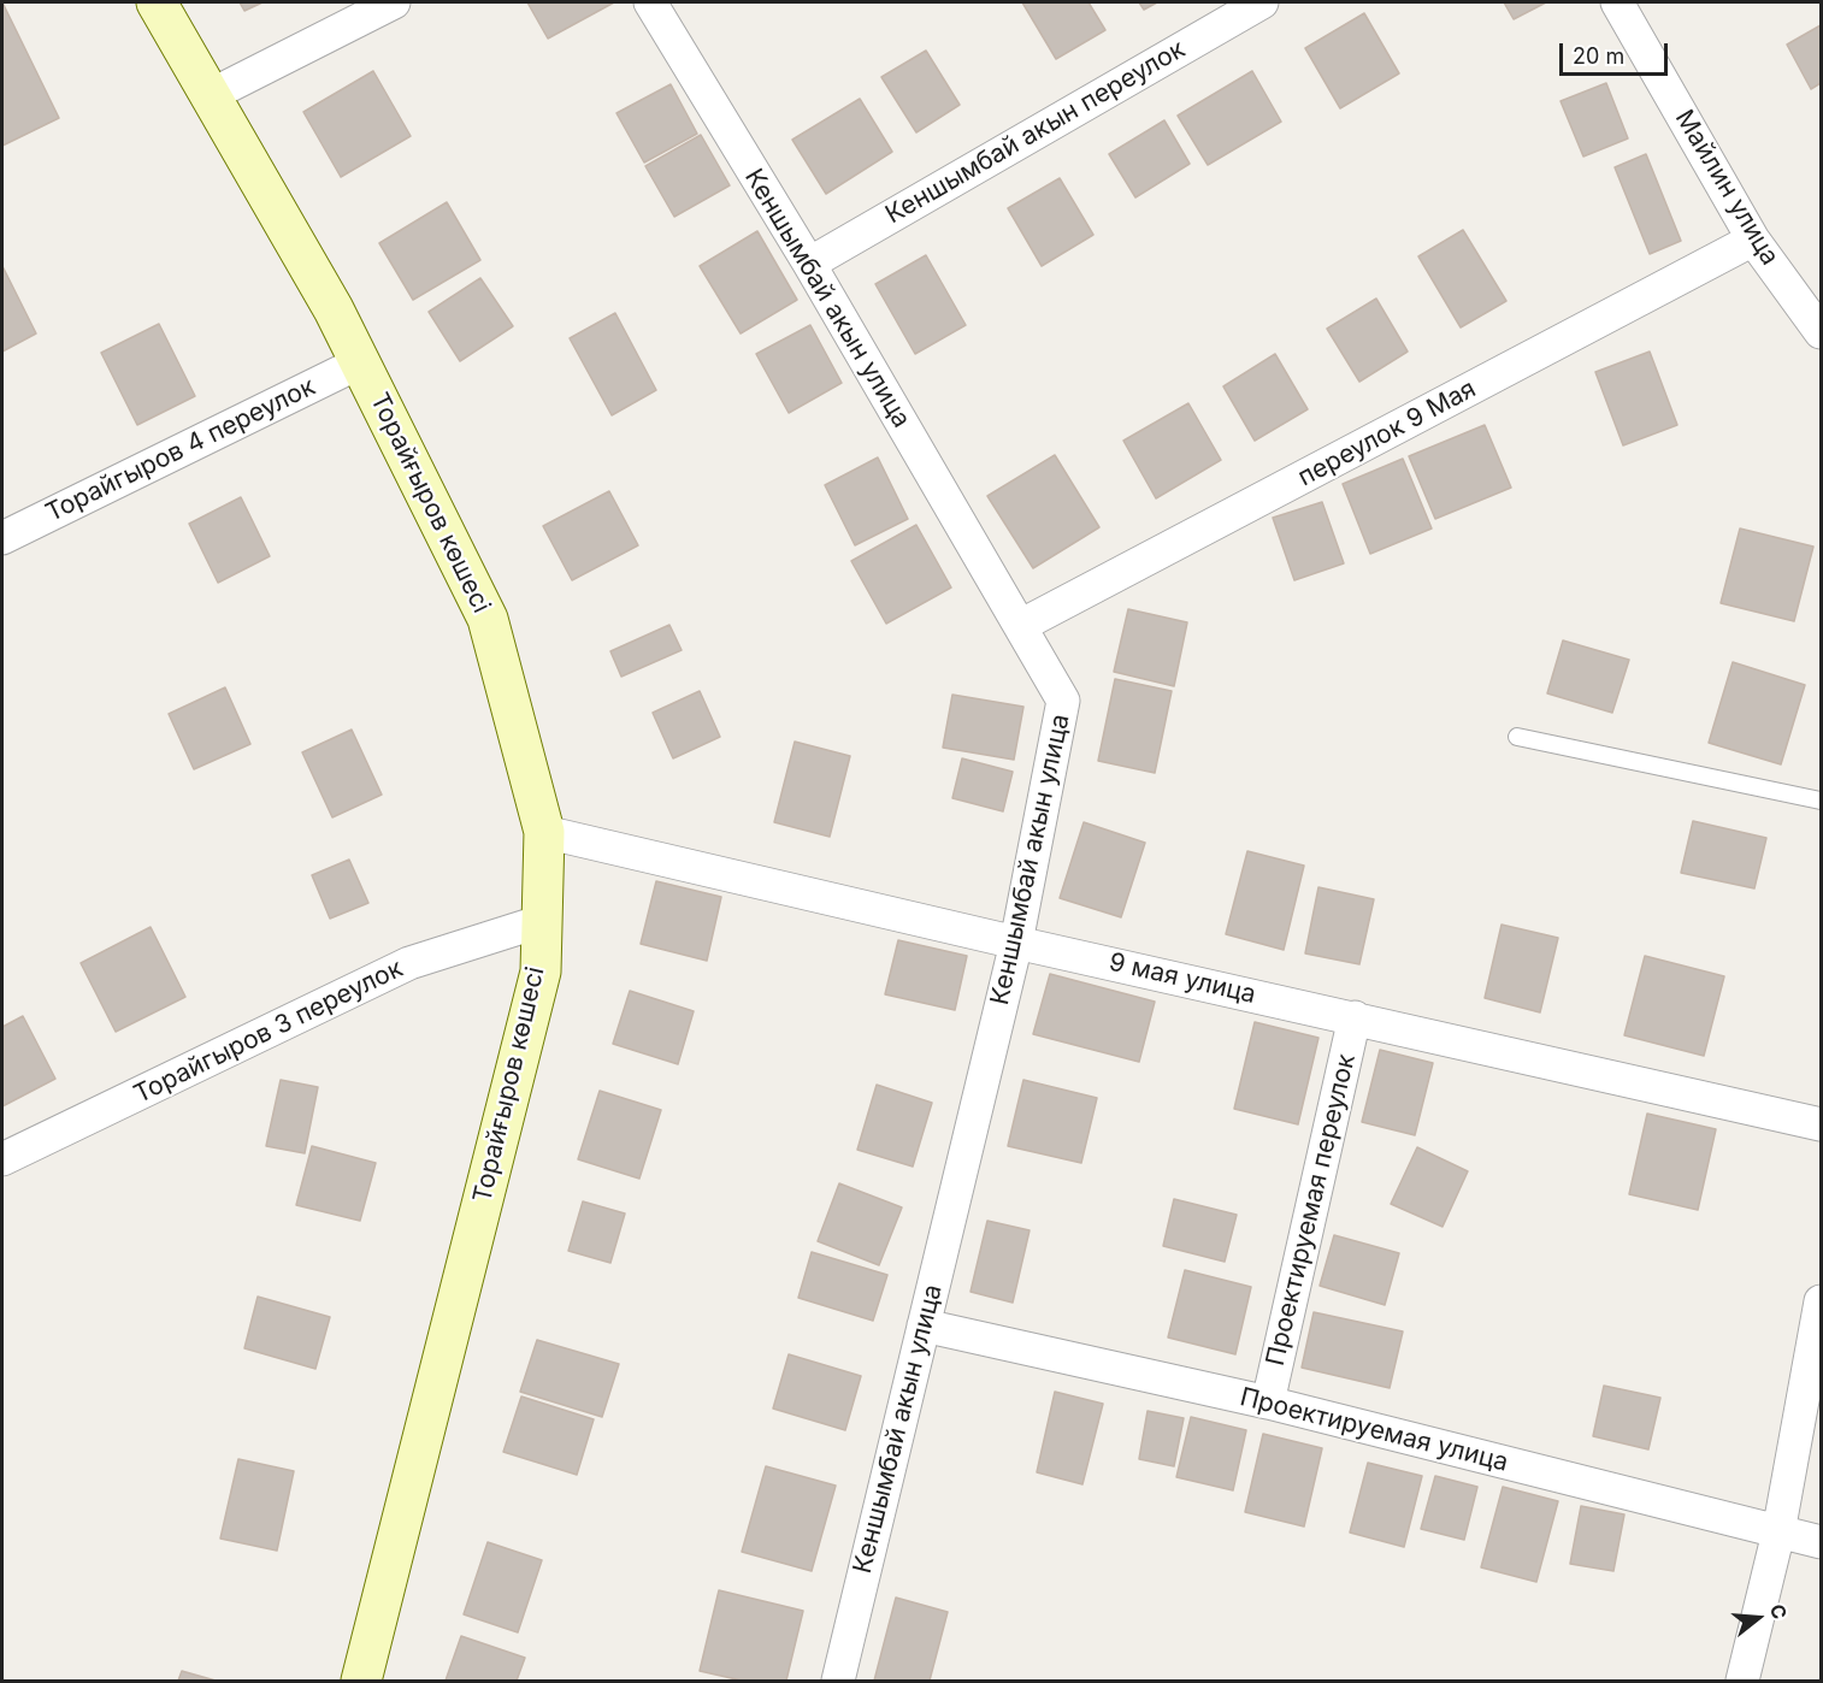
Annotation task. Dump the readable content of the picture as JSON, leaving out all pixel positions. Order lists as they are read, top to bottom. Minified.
{"streets":{"street":["Кеншымбай акын переулок","Майлин улица","Кеншымбай акын улица","переулок 9 Мая","Торайгыров 4 переулок","Торайғыров көшесі","9 мая улица","Торайгыров 3 переулок","Проектируемая переулок","Проектируемая улица"]},"crossings":[["Кеншымбай акын переулок","Кеншымбай акын улица"],["Майлин улица","переулок 9 Мая"],["Кеншымбай акын улица","переулок 9 Мая"],["Кеншымбай акын улица","9 мая улица"],["Кеншымбай акын улица","Проектируемая улица"],["Торайгыров 4 переулок","Торайғыров көшесі"],["Торайғыров көшесі","9 мая улица"],["Торайғыров көшесі","Торайгыров 3 переулок"],["9 мая улица","Проектируемая переулок"],["Проектируемая переулок","Проектируемая улица"]],"scale_bar":"20 m","north":"right"}
